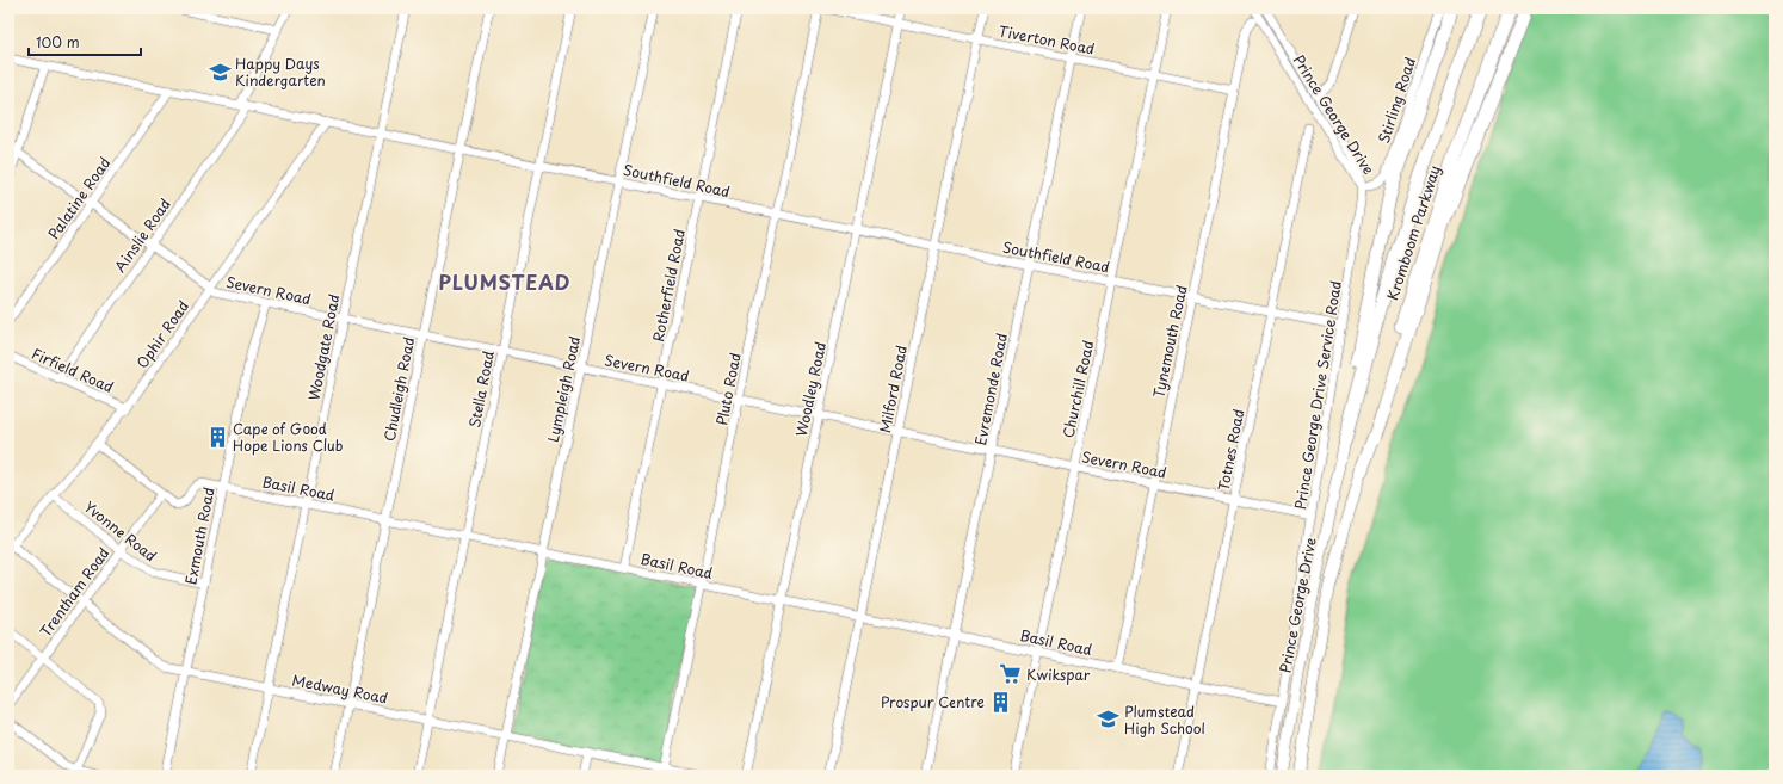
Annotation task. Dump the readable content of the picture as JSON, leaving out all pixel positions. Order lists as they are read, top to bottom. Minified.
{"streets":{"highway":["Kromboom Parkway"],"main road":["Prince George Drive"],"street":["Tiverton Road","Stirling Road","Southfield Road","Palatine Road","Ainslie Road","Rotherfield Road","Severn Road","Ophir Road","Tynemouth Road","Woodgate Road","Firfield Road","Chudleigh Road","Stella Road","Lympleigh Road","Pluto Road","Woodley Road","Milford Road","Evremonde Road","Churchill Road","Prince George Drive Service Road","Totnes Road","Basil Road","Yvonne Road","Exmouth Road","Trentham Road","Medway Road"]},"crossings":[["Tiverton Road","Tynemouth Road"],["Tiverton Road","Woodley Road"],["Tiverton Road","Milford Road"],["Tiverton Road","Evremonde Road"],["Tiverton Road","Churchill Road"],["Stirling Road","Prince George Drive"],["Stirling Road","Prince George Drive Service Road"],["Prince George Drive","Kromboom Parkway"],["Prince George Drive","Prince George Drive Service Road"],["Southfield Road","Palatine Road"],["Southfield Road","Ainslie Road"],["Southfield Road","Rotherfield Road"],["Southfield Road","Ophir Road"],["Southfield Road","Tynemouth Road"],["Southfield Road","Woodgate Road"],["Southfield Road","Chudleigh Road"],["Southfield Road","Stella Road"],["Southfield Road","Lympleigh Road"],["Southfield Road","Pluto Road"],["Southfield Road","Woodley Road"],["Southfield Road","Milford Road"],["Southfield Road","Evremonde Road"],["Southfield Road","Churchill Road"],["Southfield Road","Prince George Drive Service Road"],["Southfield Road","Totnes Road"],["Palatine Road","Severn Road"],["Ainslie Road","Severn Road"],["Ainslie Road","Firfield Road"],["Rotherfield Road","Severn Road"],["Rotherfield Road","Basil Road"],["Severn Road","Ophir Road"],["Severn Road","Tynemouth Road"],["Severn Road","Woodgate Road"],["Severn Road","Chudleigh Road"],["Severn Road","Stella Road"],["Severn Road","Lympleigh Road"],["Severn Road","Pluto Road"],["Severn Road","Woodley Road"],["Severn Road","Milford Road"],["Severn Road","Evremonde Road"],["Severn Road","Churchill Road"],["Severn Road","Prince George Drive Service Road"],["Severn Road","Totnes Road"],["Severn Road","Exmouth Road"],["Ophir Road","Firfield Road"],["Ophir Road","Basil Road"],["Ophir Road","Yvonne Road"],["Ophir Road","Medway Road"],["Tynemouth Road","Basil Road"],["Woodgate Road","Basil Road"],["Woodgate Road","Medway Road"],["Chudleigh Road","Basil Road"],["Chudleigh Road","Medway Road"],["Stella Road","Basil Road"],["Stella Road","Medway Road"],["Lympleigh Road","Basil Road"],["Lympleigh Road","Medway Road"],["Pluto Road","Basil Road"],["Pluto Road","Medway Road"],["Woodley Road","Basil Road"],["Milford Road","Basil Road"],["Evremonde Road","Basil Road"],["Churchill Road","Basil Road"],["Prince George Drive Service Road","Basil Road"],["Totnes Road","Basil Road"],["Basil Road","Exmouth Road"],["Basil Road","Trentham Road"],["Yvonne Road","Exmouth Road"],["Yvonne Road","Trentham Road"],["Exmouth Road","Medway Road"],["Trentham Road","Medway Road"]],"districts":["PLUMSTEAD"],"places":{"school or university":["Happy Days Kindergarten","Plumstead High School"],"building":["Cape of Good Hope Lions Club","Prospur Centre"],"supermarket":["Kwikspar"]},"scale_bar":"100 m"}
